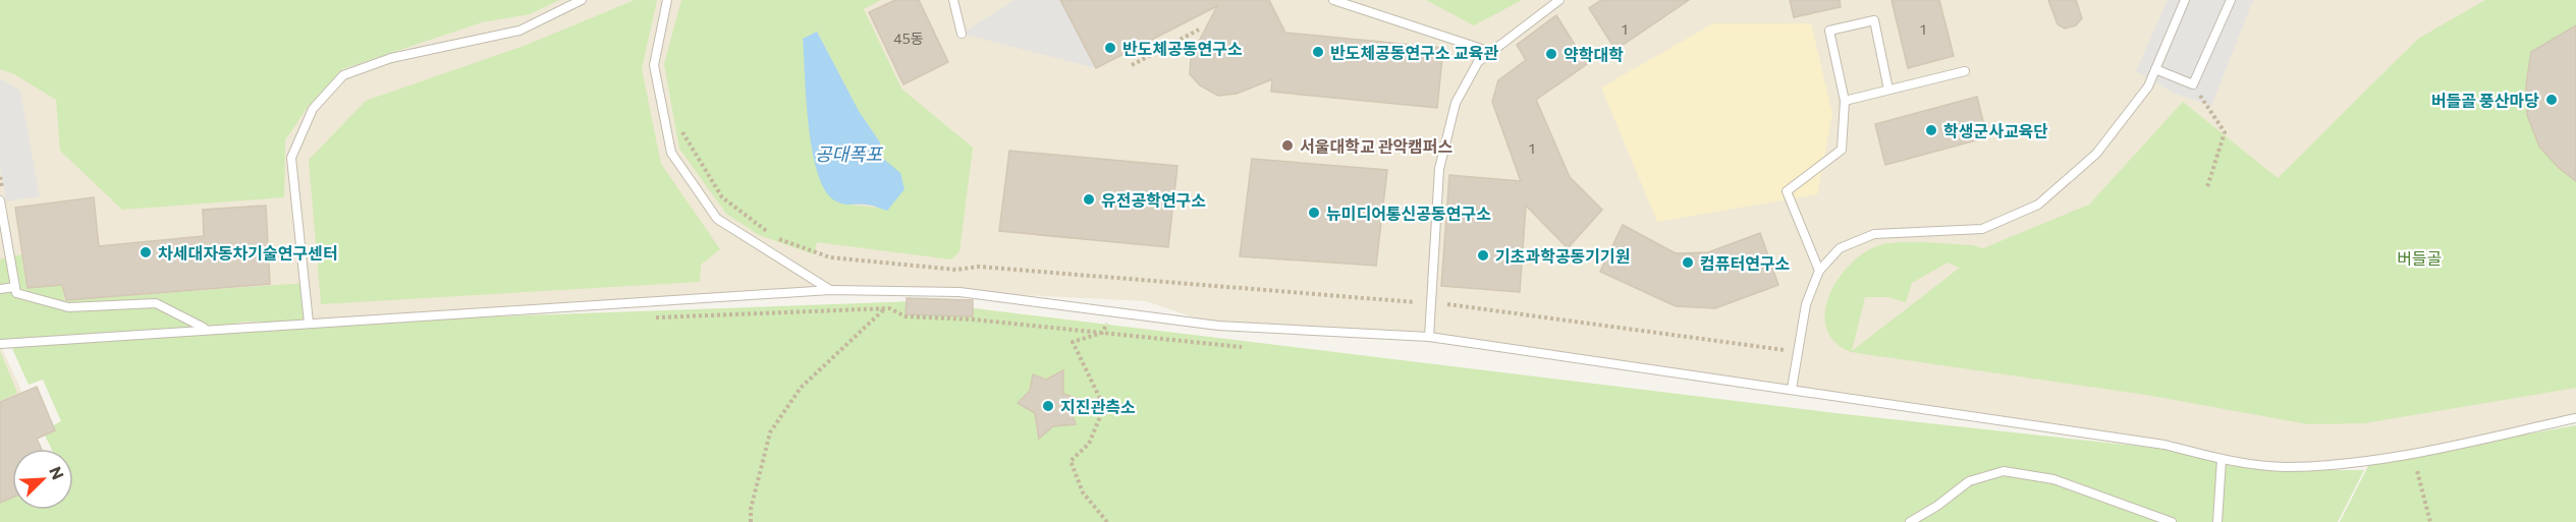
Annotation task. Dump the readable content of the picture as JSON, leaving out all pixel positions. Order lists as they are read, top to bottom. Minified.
{"water":["공대폭포"],"parks":["버들골"],"places":["반도체공동연구소","반도체공동연구소 교육관","약학대학","버들골 풍산마당","학생군사교육단","서울대학교 관악캠퍼스","유전공학연구소","뉴미디어통신공동연구소","차세대자동차기술연구센터","기초과학공동기기원","컴퓨터연구소","지진관측소"],"house_numbers":["1","1","45동","1"],"north":"top right"}
